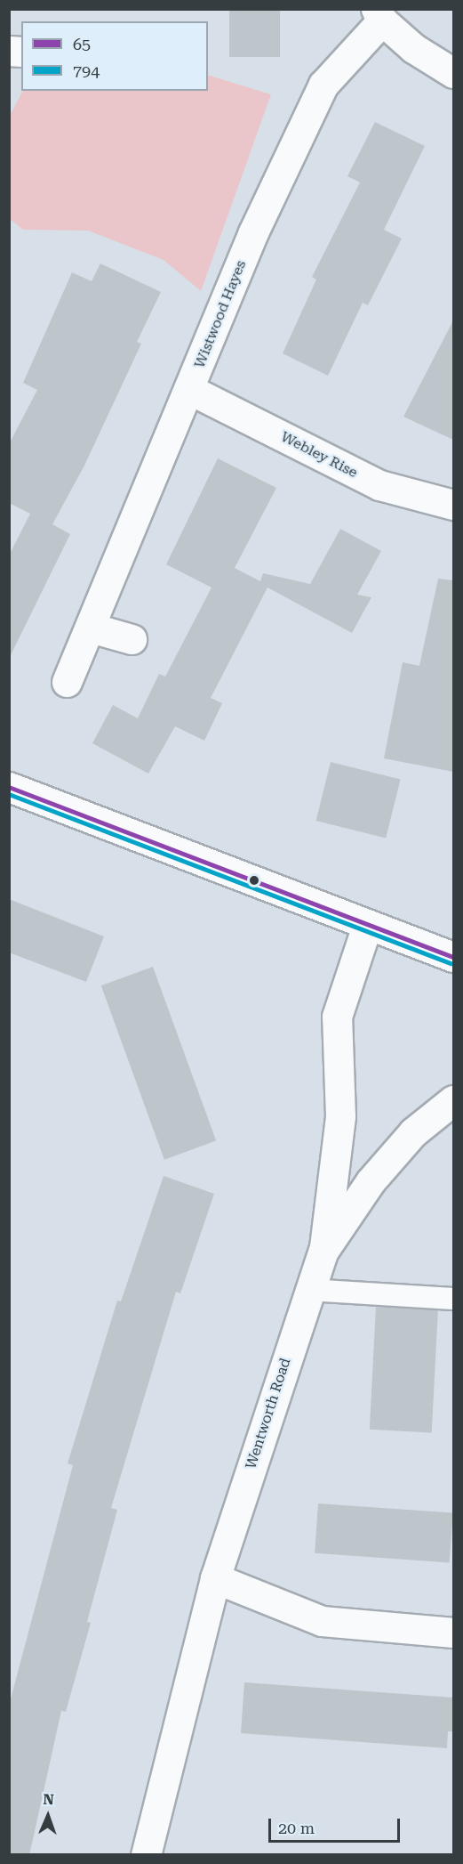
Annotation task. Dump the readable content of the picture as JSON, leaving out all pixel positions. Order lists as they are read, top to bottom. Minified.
{"streets":{"street":["Wistwood Hayes","Webley Rise","Wentworth Road"]},"crossings":[["Wistwood Hayes","Webley Rise"]],"lines":["transit line 65","transit line 794"],"legend":["65","794"],"scale_bar":"20 m","north":"top"}
